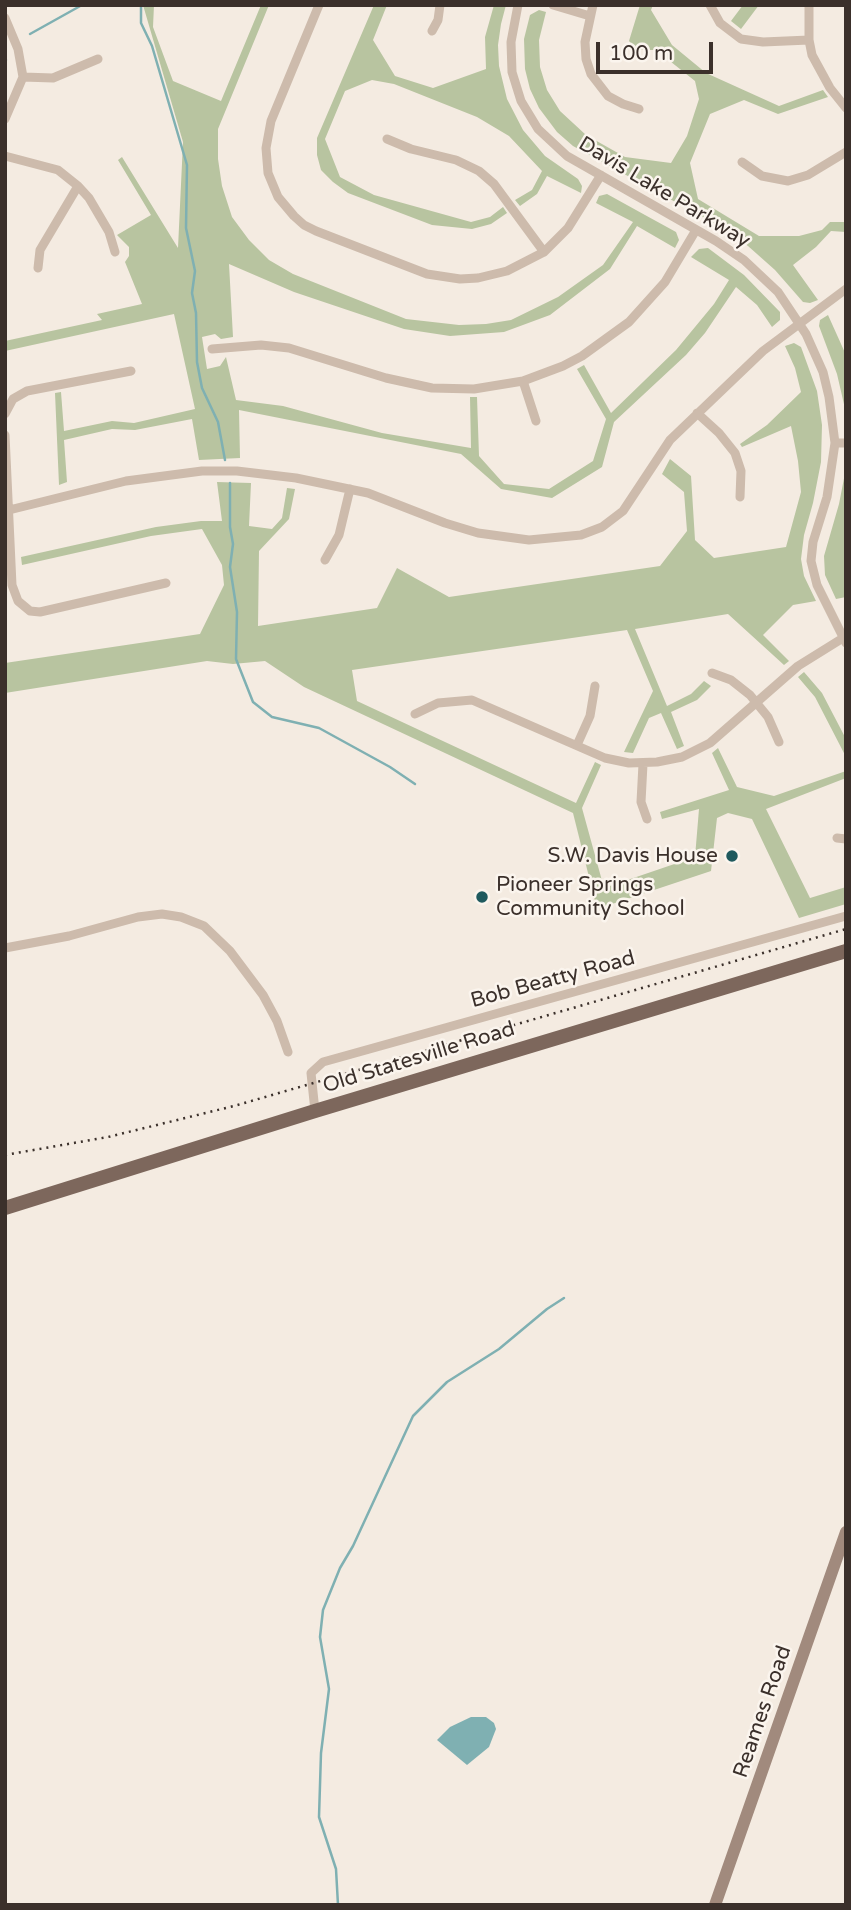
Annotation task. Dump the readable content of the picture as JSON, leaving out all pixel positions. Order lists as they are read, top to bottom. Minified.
{"streets":{"main road":["Old Statesville Road","Reames Road"],"street":["Davis Lake Parkway","Bob Beatty Road"]},"crossings":[["Bob Beatty Road","Old Statesville Road"]],"places":["S.W. Davis House","Pioneer Springs Community School"],"scale_bar":"100 m"}
